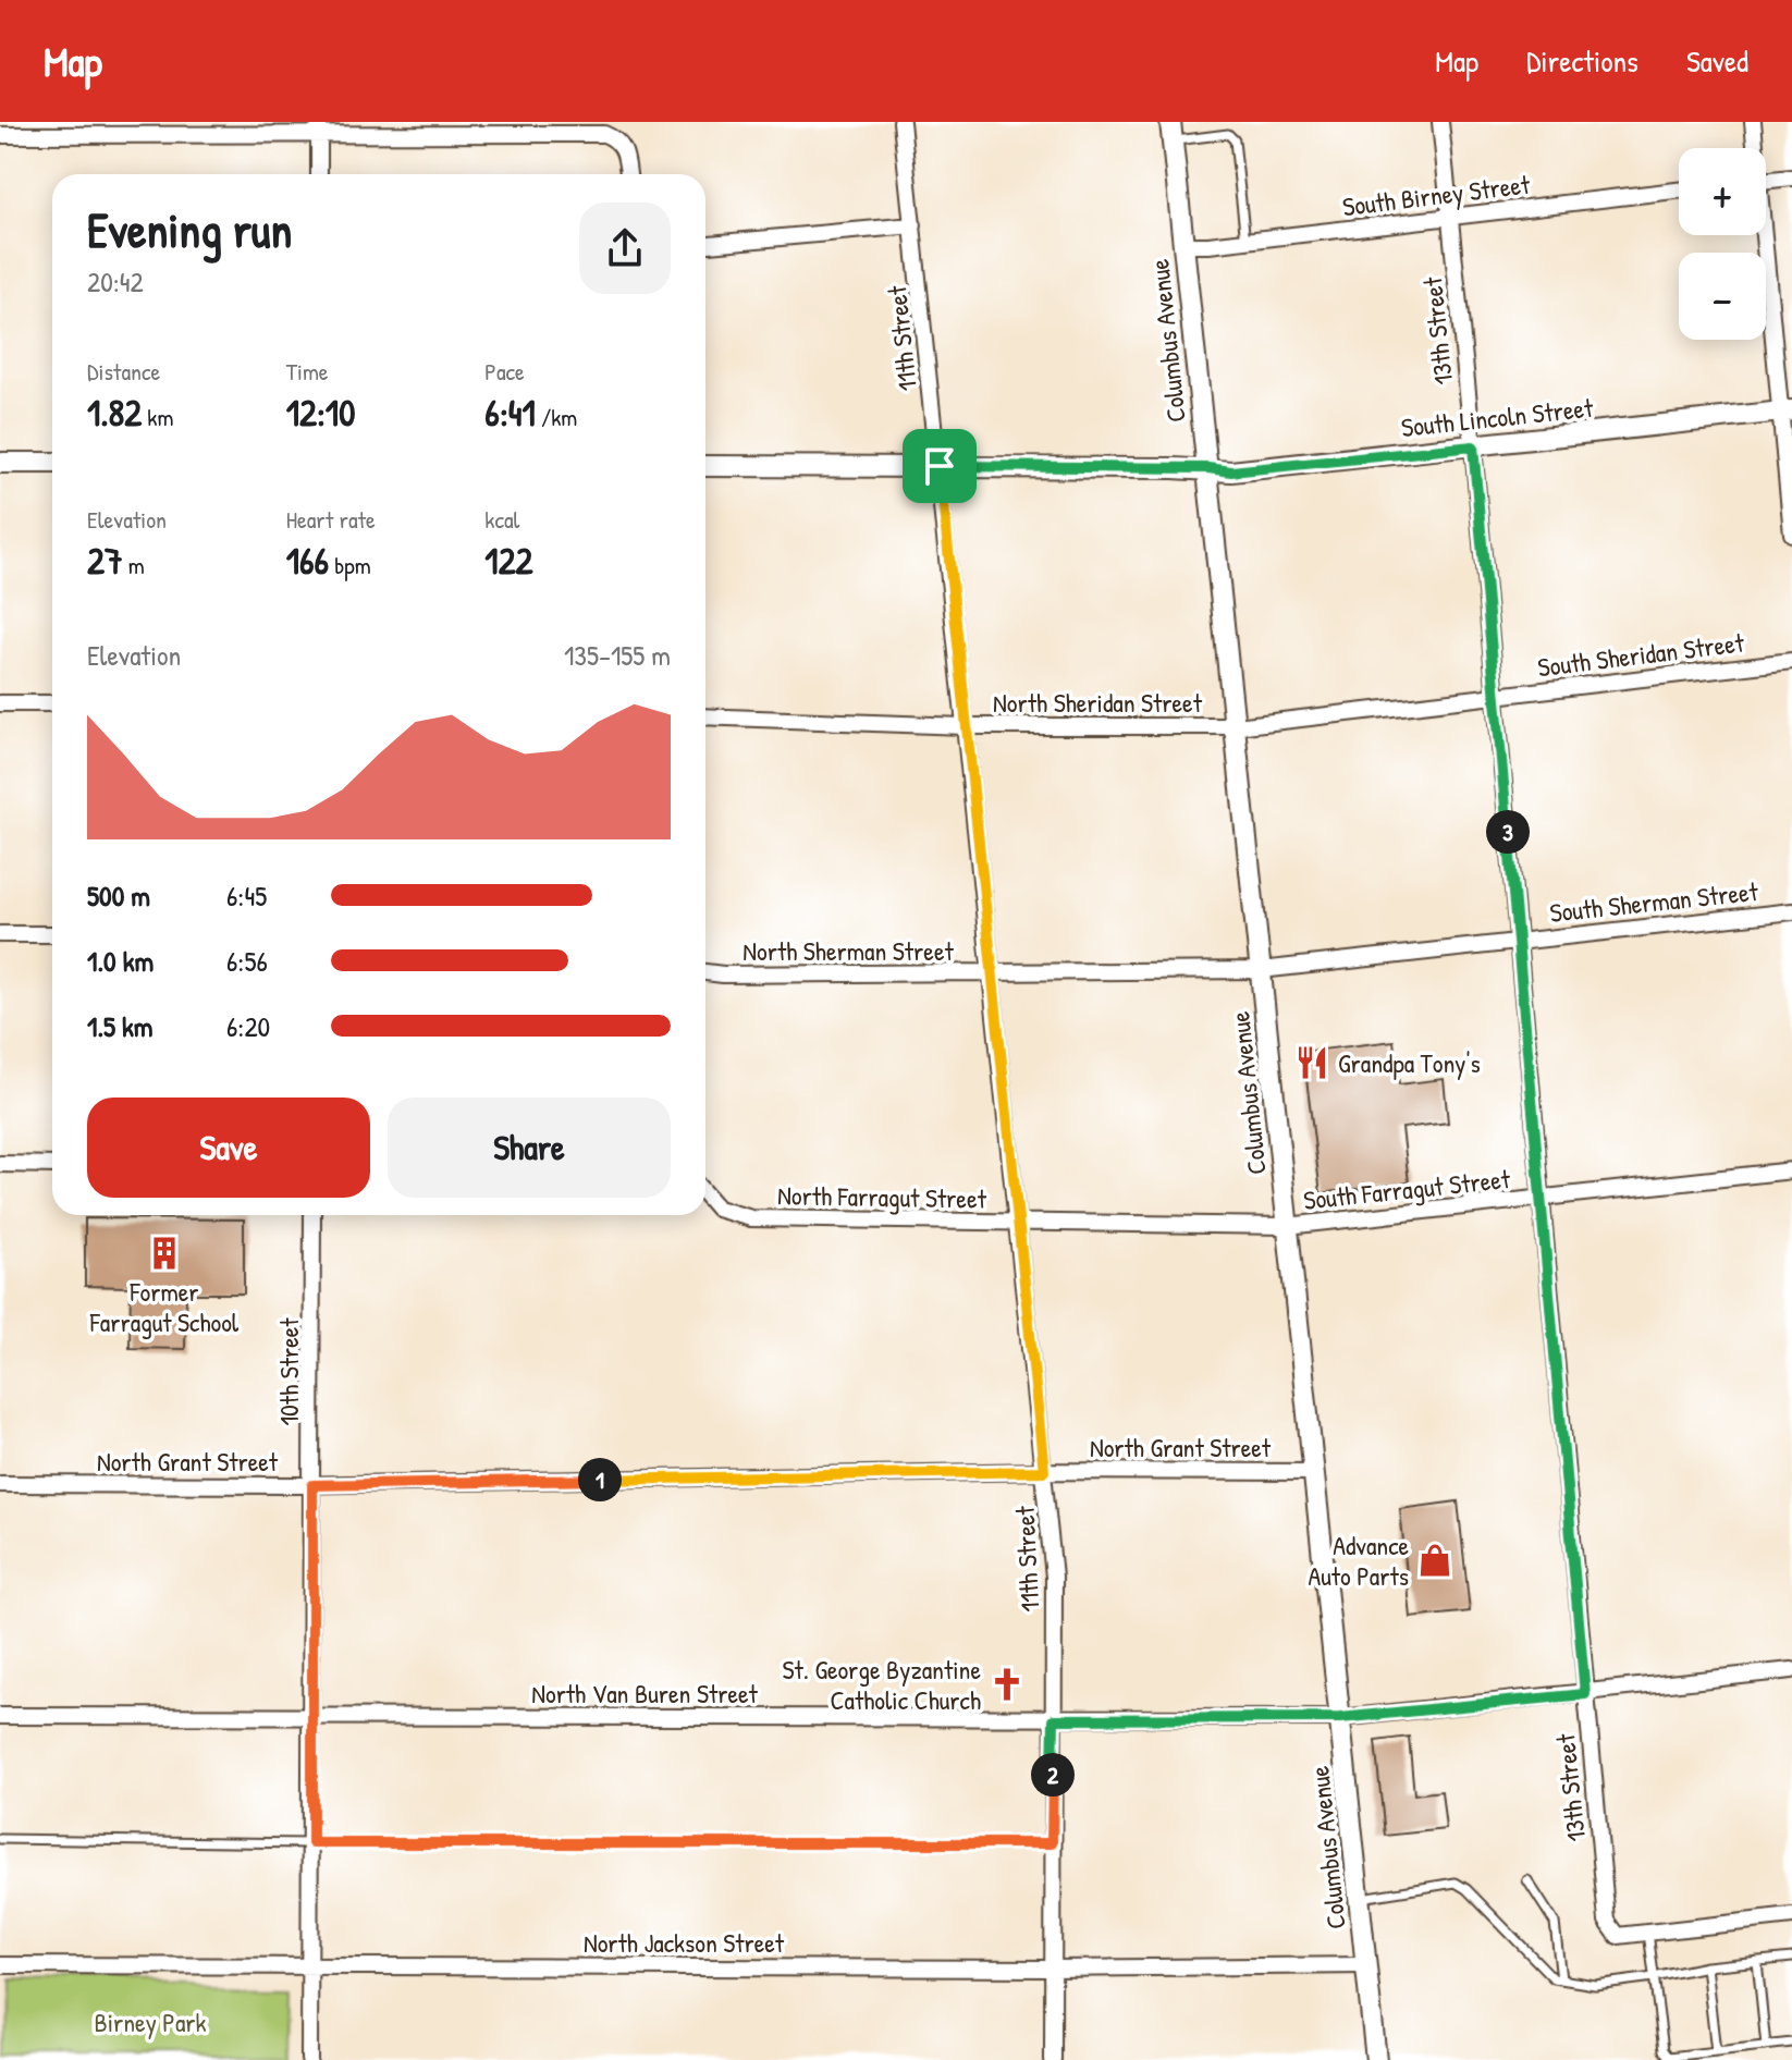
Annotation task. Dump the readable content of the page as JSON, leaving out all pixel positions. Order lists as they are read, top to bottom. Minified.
{"streets":{"street":["South Birney Street","13th Street","11th Street","Columbus Avenue","South Lincoln Street","South Sheridan Street","North Sheridan Street","South Sherman Street","North Sherman Street","South Farragut Street","North Farragut Street","10th Street","North Grant Street","North Van Buren Street","North Jackson Street"]},"crossings":[["South Birney Street","13th Street"],["South Birney Street","Columbus Avenue"],["13th Street","South Lincoln Street"],["13th Street","South Sheridan Street"],["13th Street","South Sherman Street"],["13th Street","South Farragut Street"],["13th Street","North Van Buren Street"],["11th Street","South Lincoln Street"],["11th Street","North Sheridan Street"],["11th Street","North Sherman Street"],["11th Street","North Farragut Street"],["11th Street","North Grant Street"],["11th Street","North Van Buren Street"],["11th Street","North Jackson Street"],["Columbus Avenue","South Lincoln Street"],["Columbus Avenue","South Sheridan Street"],["Columbus Avenue","North Sheridan Street"],["Columbus Avenue","South Sherman Street"],["Columbus Avenue","North Sherman Street"],["Columbus Avenue","South Farragut Street"],["Columbus Avenue","North Farragut Street"],["Columbus Avenue","North Grant Street"],["Columbus Avenue","North Van Buren Street"],["Columbus Avenue","North Jackson Street"],["South Sheridan Street","North Sheridan Street"],["South Sherman Street","North Sherman Street"],["South Farragut Street","North Farragut Street"],["10th Street","North Grant Street"],["10th Street","North Van Buren Street"],["10th Street","North Jackson Street"]],"parks":["Birney Park"],"places":{"restaurant":["Grandpa Tony's"],"building":["Former Farragut School"],"shop":["Advance Auto Parts"],"church":["St. George Byzantine Catholic Church"]},"page":{"header":"Map","nav":["Map","Directions","Saved"],"map_buttons":["+","−"],"heading":["Evening run","20:42"],"stats":[["Distance","1.82 km"],["Time","12:10"],["Pace","6:41 /km"],["Elevation","27 m"],["Heart rate","166 bpm"],["kcal","122"]],"chart":["Elevation","135–155 m"],"pins":["3","1","2"],"list":[{"name":"500 m","note":"6:45"},{"name":"1.0 km","note":"6:56"},{"name":"1.5 km","note":"6:20"}],"buttons":["Save","Share"]}}
